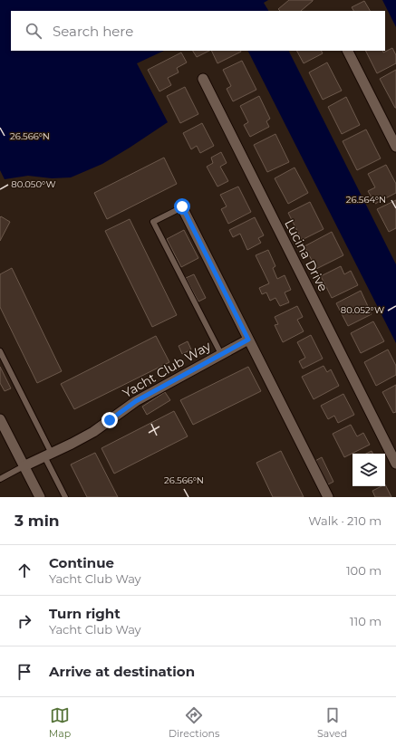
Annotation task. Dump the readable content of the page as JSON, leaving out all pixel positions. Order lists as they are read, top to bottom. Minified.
{"streets":{"street":["Lucina Drive","Yacht Club Way"]},"page":{"search":"Search here","heading":["3 min","Walk · 210 m"],"list":[["Continue","Yacht Club Way","100 m"],["Turn right","Yacht Club Way","110 m"],"Arrive at destination"],"nav":["Map","Directions","Saved"]},"coordinates":["26.566°N","80.050°W","26.564°N","80.052°W"]}
